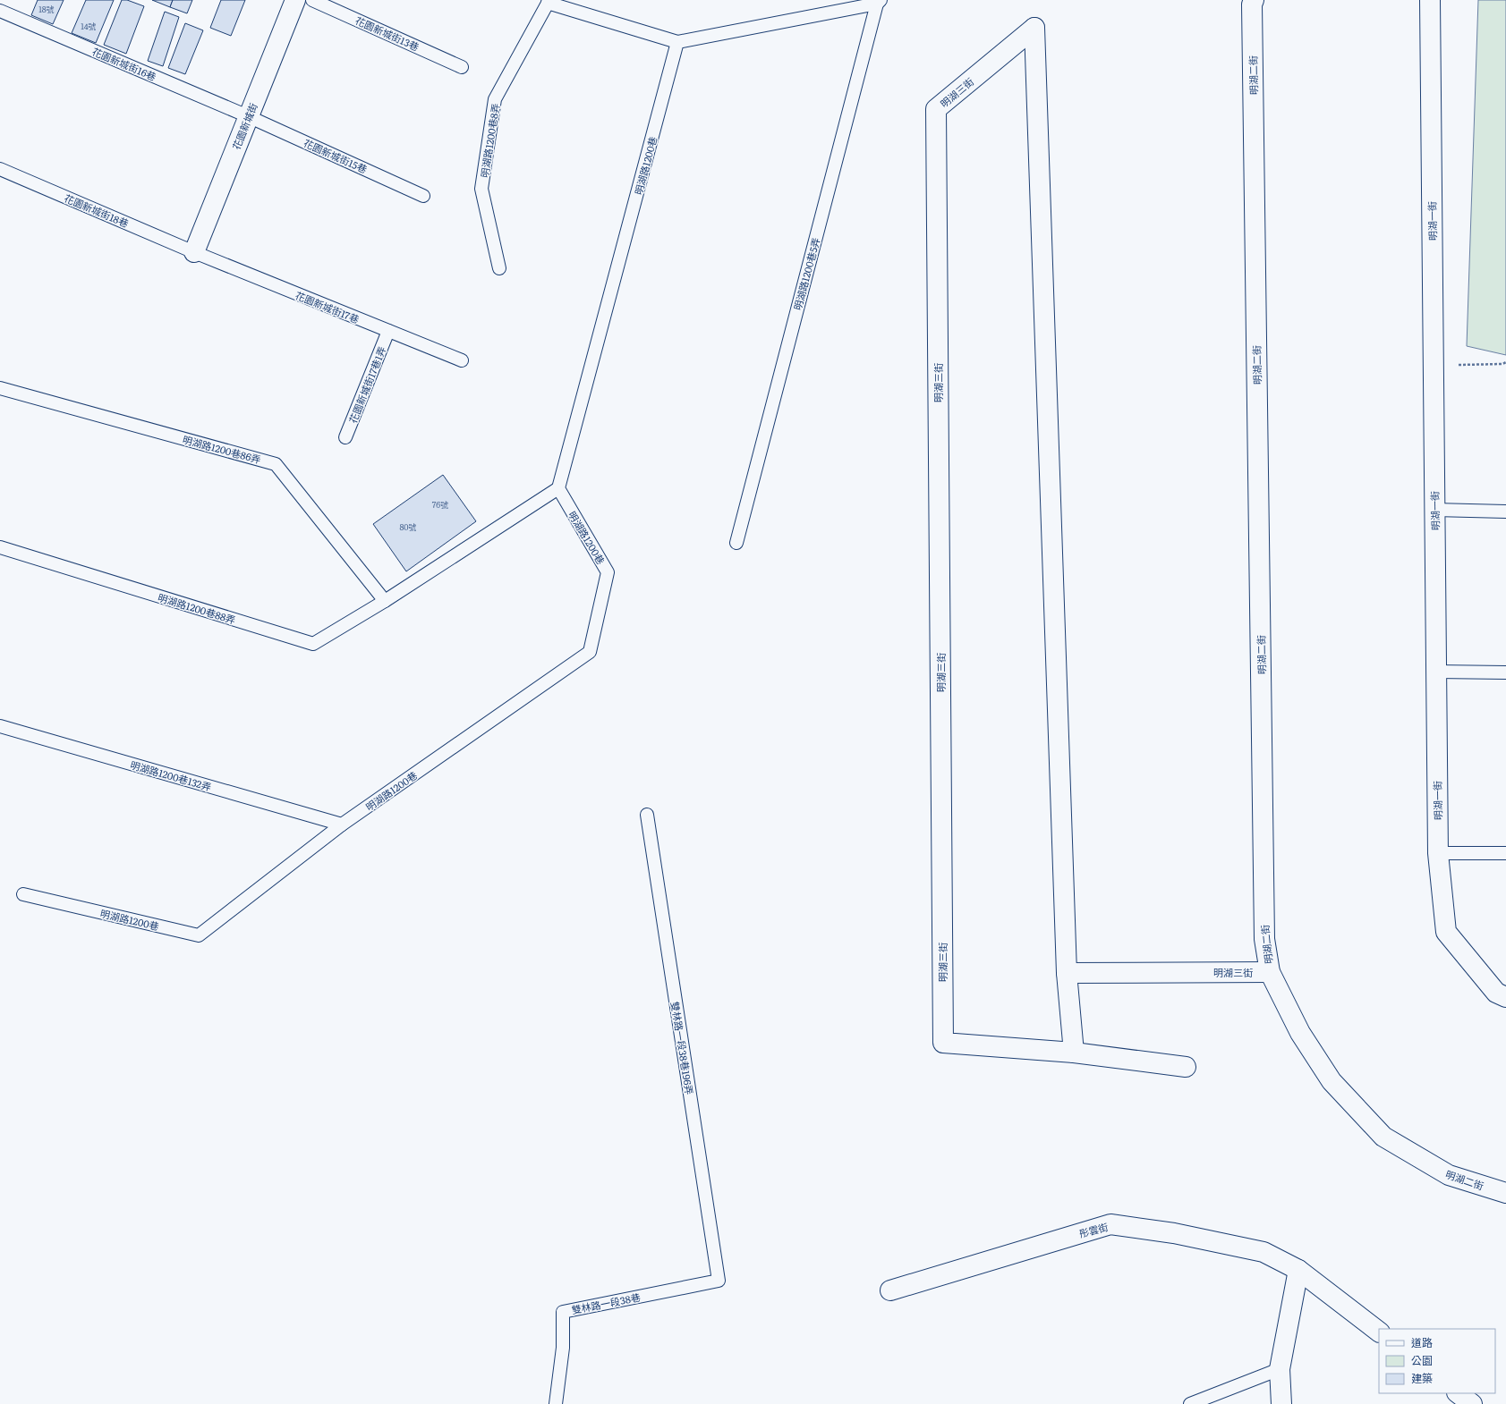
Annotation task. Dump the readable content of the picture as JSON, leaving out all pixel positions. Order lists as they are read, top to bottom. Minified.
{"streets":{"street":["明湖二街","明湖三街","花園新城街","明湖一街","彤雲街"],"lane":["花園新城街13巷","花園新城街16巷","明湖路1200巷8弄","花園新城街15巷","明湖路1200巷","花園新城街18巷","明湖路1200巷5弄","花園新城街17巷","花園新城街17巷1弄","明湖路1200巷86弄","明湖路1200巷88弄","明湖路1200巷132弄","雙林路一段38巷196弄","雙林路一段38巷"]},"crossings":[["花園新城街16巷","花園新城街"],["花園新城街16巷","花園新城街15巷"],["明湖二街","明湖三街"],["花園新城街","花園新城街15巷"],["花園新城街","花園新城街18巷"],["花園新城街","花園新城街17巷"],["明湖路1200巷8弄","明湖路1200巷"],["明湖路1200巷","明湖路1200巷132弄"],["花園新城街18巷","花園新城街17巷"],["花園新城街17巷","花園新城街17巷1弄"],["明湖路1200巷86弄","明湖路1200巷88弄"],["雙林路一段38巷196弄","雙林路一段38巷"]],"house_numbers":["18號","14號","76號","80號"],"legend":["道路","公園","建築"]}
